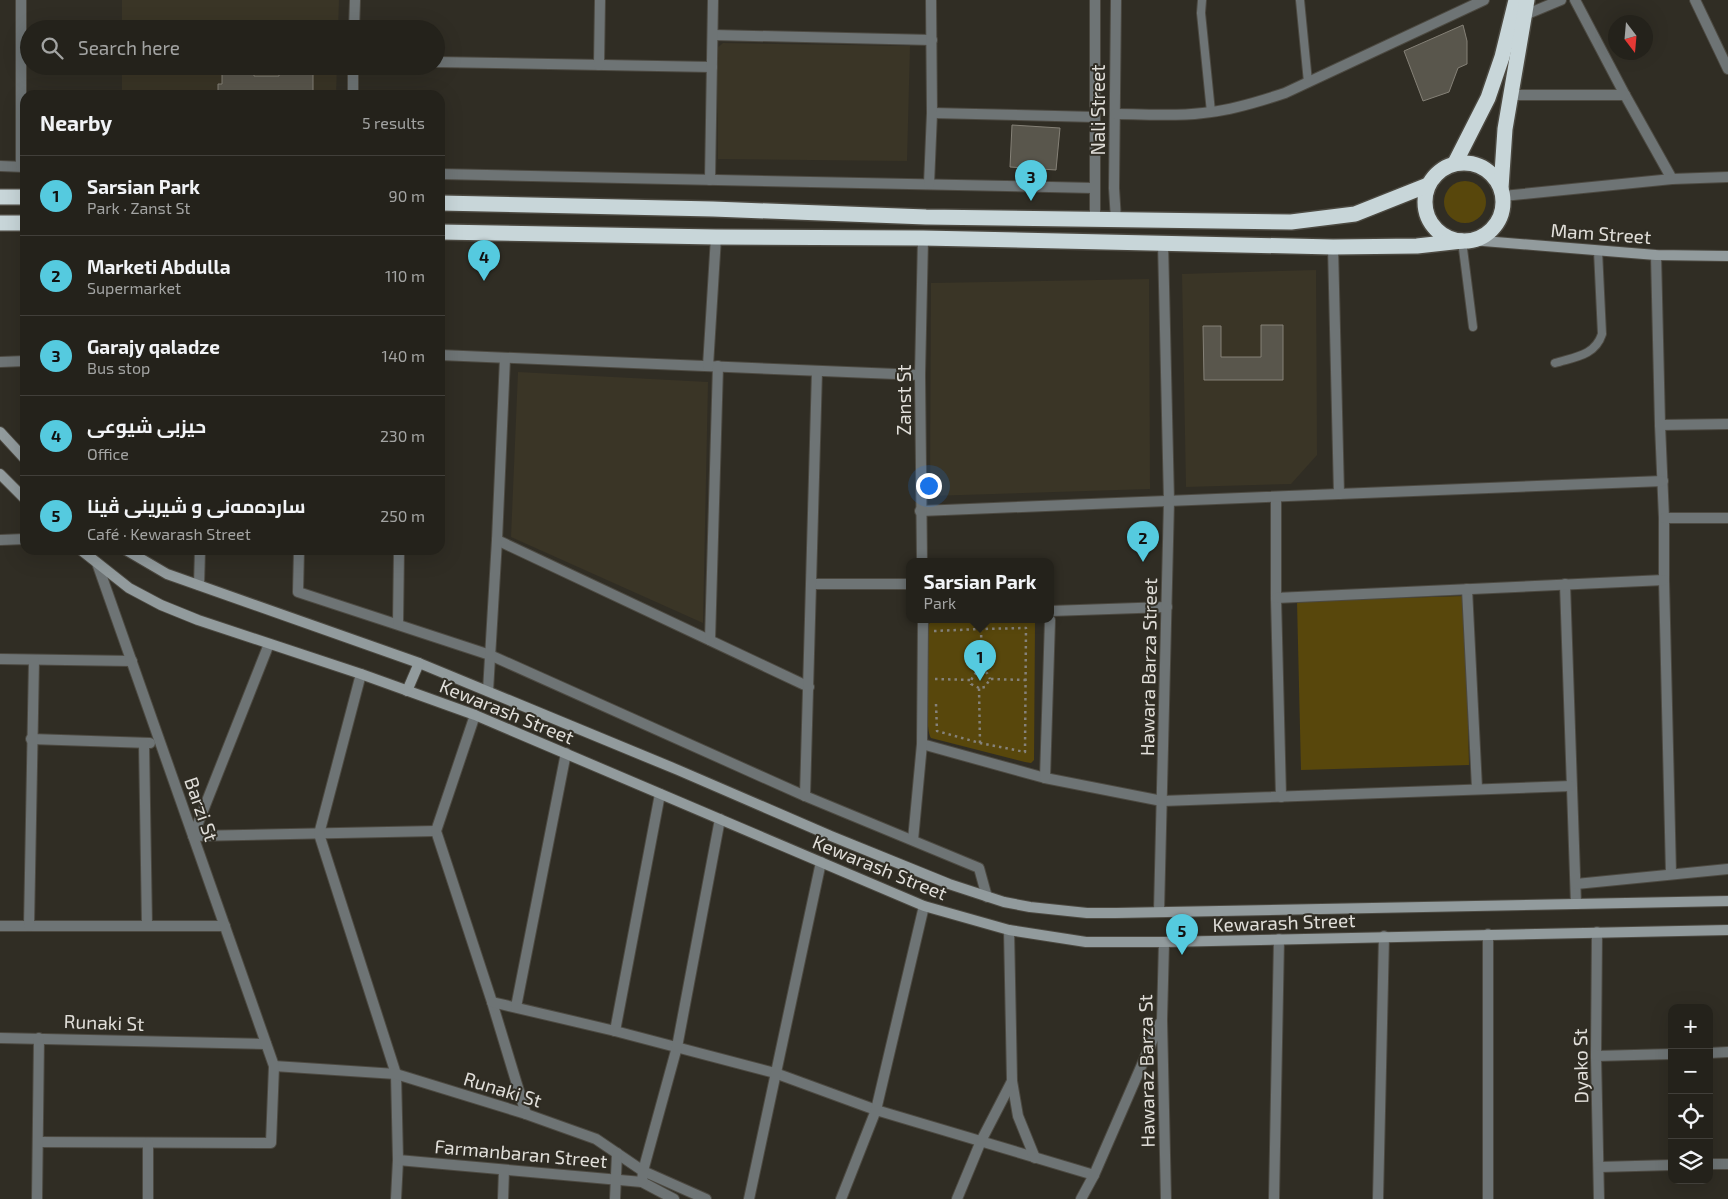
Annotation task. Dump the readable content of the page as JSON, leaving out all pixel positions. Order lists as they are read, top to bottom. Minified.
{"streets":{"main road":["Mam Street","Kewarash Street"],"street":["Nali Street","Zanst St","Hawara Barza Street","Barzi St","Runaki St","Dyako St","Hawaraz Barza St","Farmanbaran Street"]},"crossings":[["Hawara Barza Street","Kewarash Street"],["Kewarash Street","Barzi St"],["Kewarash Street","Dyako St"],["Kewarash Street","Hawaraz Barza St"],["Barzi St","Runaki St"],["Runaki St","Farmanbaran Street"]],"north":"bottom","page":{"search":"Search here","heading":["Nearby","5 results"],"list":[{"mark":"1","name":"Sarsian Park","note":"Park · Zanst St","value":"90 m"},{"mark":"2","name":"Marketi Abdulla","note":"Supermarket","value":"110 m"},{"mark":"3","name":"Garajy qaladze","note":"Bus stop","value":"140 m"},{"mark":"4","name":"حیزبی شیوعی","note":"Office","value":"230 m"},{"mark":"5","name":"سارده‌مه‌نی و شیرینی ڤینا","note":"Café · Kewarash Street","value":"250 m"}],"pins":["3","4","2","1","5"],"popup":["Sarsian Park","Park"],"map_buttons":["+","−"]}}
